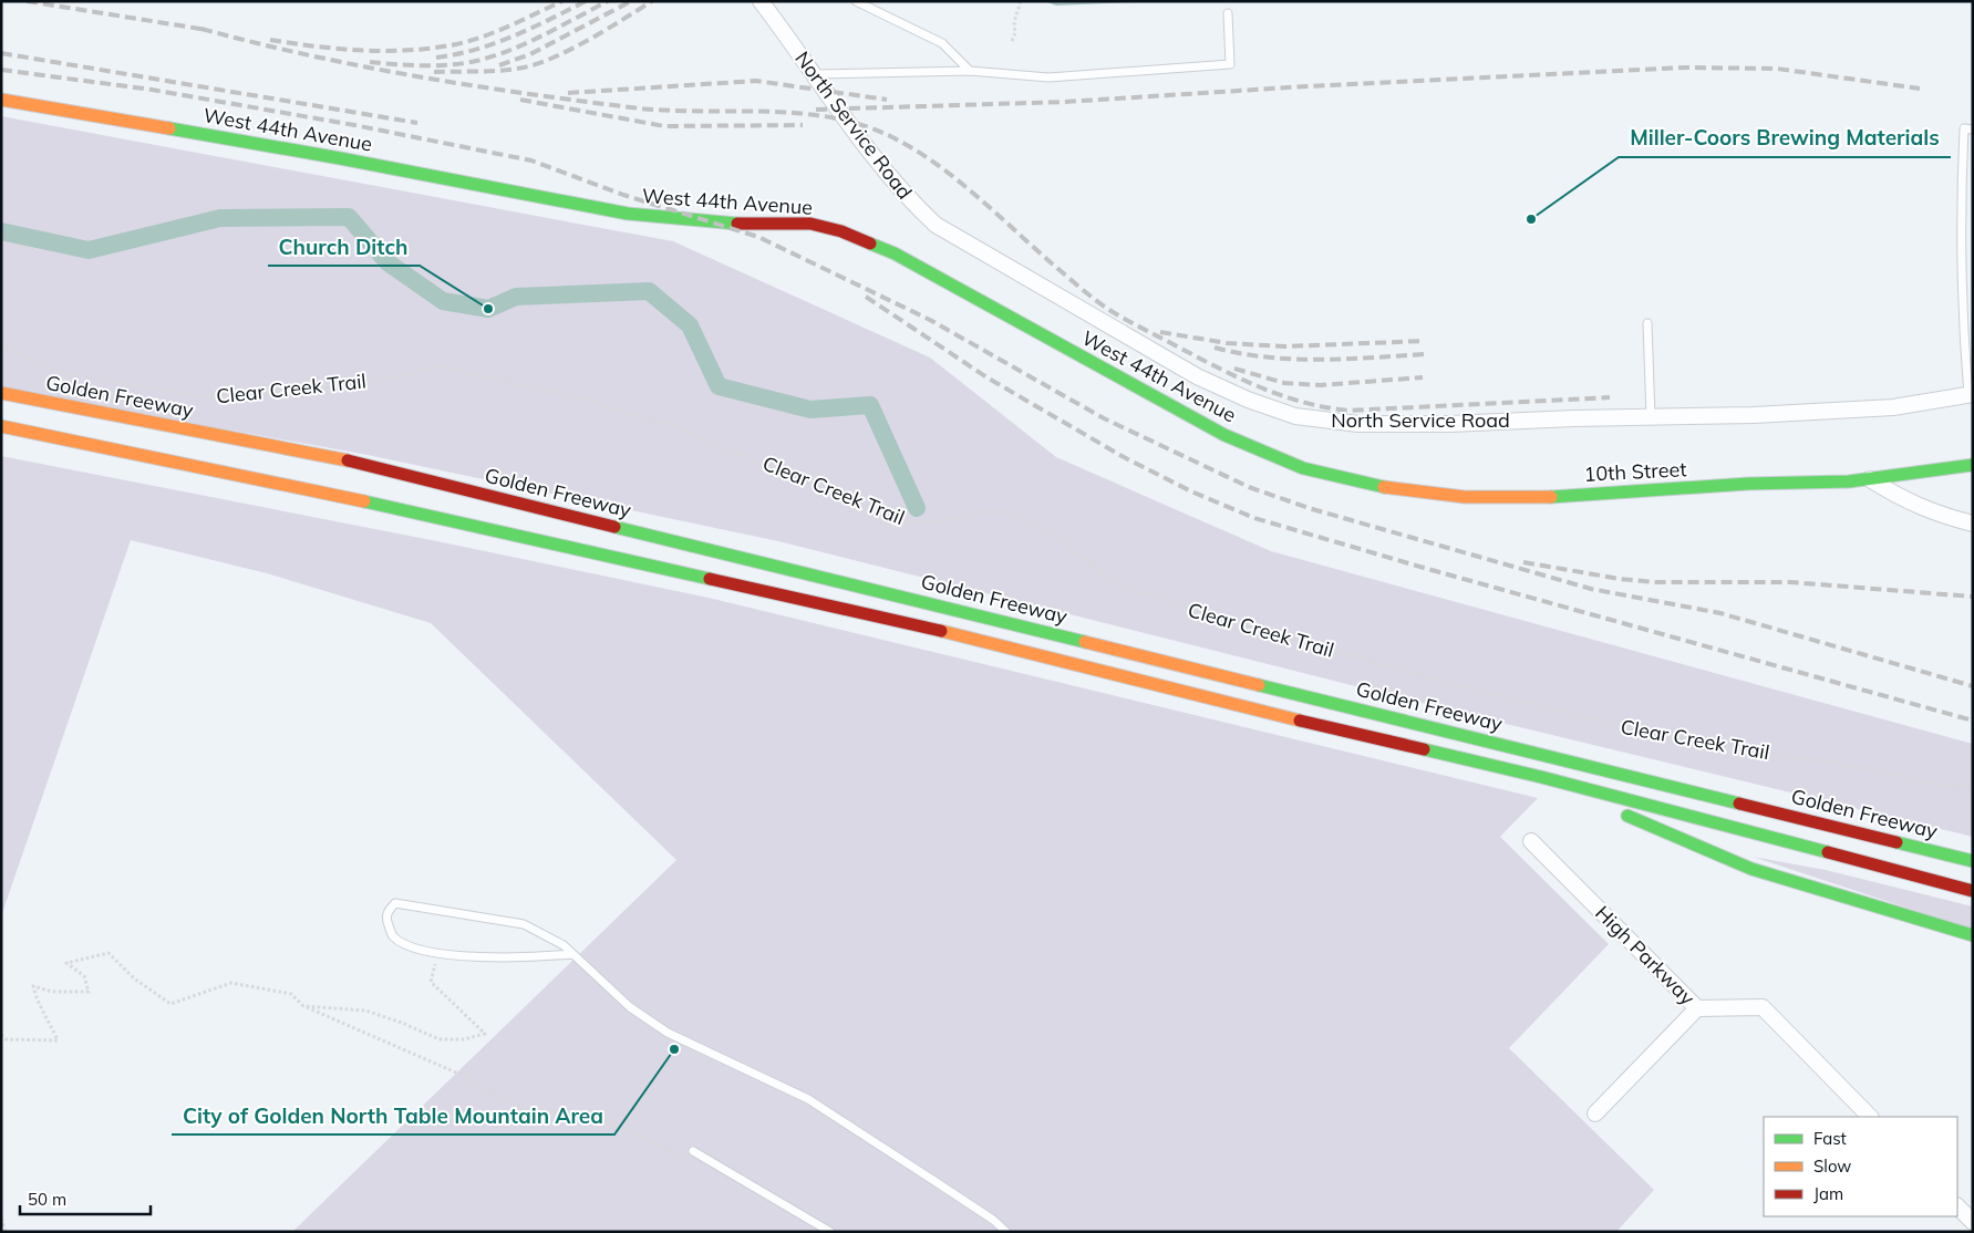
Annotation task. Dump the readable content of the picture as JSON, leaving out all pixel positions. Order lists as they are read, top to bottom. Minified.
{"streets":{"main road":["West 44th Avenue","Golden Freeway","10th Street"],"street":["North Service Road","High Parkway"],"path":["Clear Creek Trail"]},"crossings":[["West 44th Avenue","10th Street"]],"places":["Miller-Coors Brewing Materials","Church Ditch","City of Golden North Table Mountain Area"],"legend":["Fast","Slow","Jam"],"scale_bar":"50 m"}
